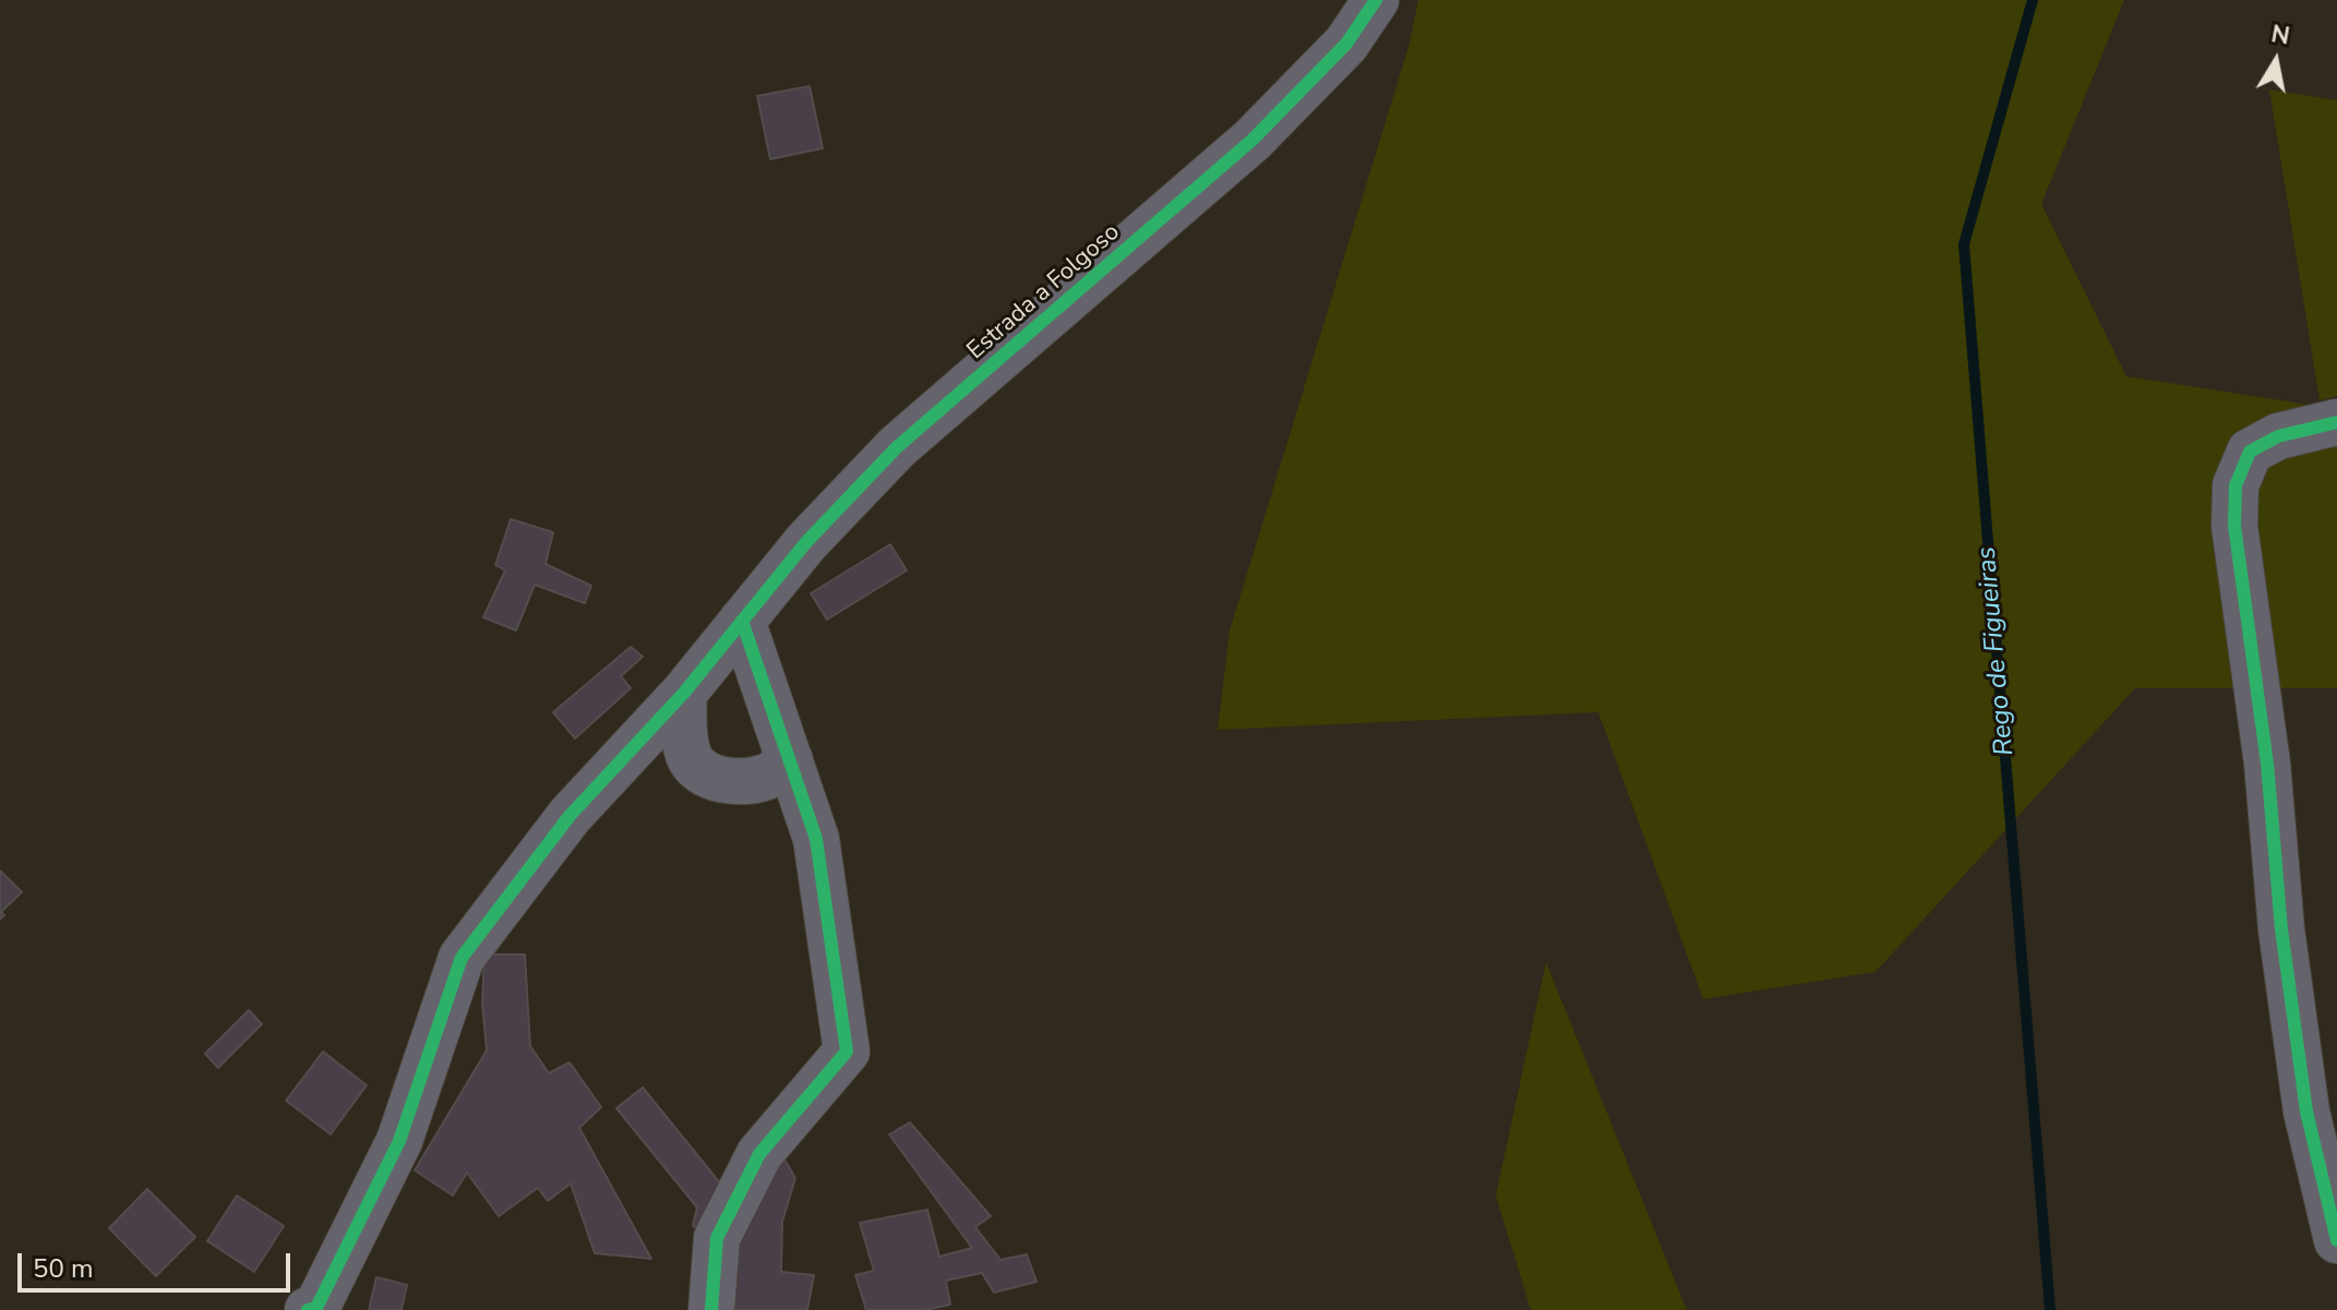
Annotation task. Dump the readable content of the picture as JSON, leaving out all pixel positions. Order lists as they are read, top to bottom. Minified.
{"streets":{"street":["Estrada a Folgoso"]},"water":["Rego de Figueiras"],"scale_bar":"50 m","north":"top"}
